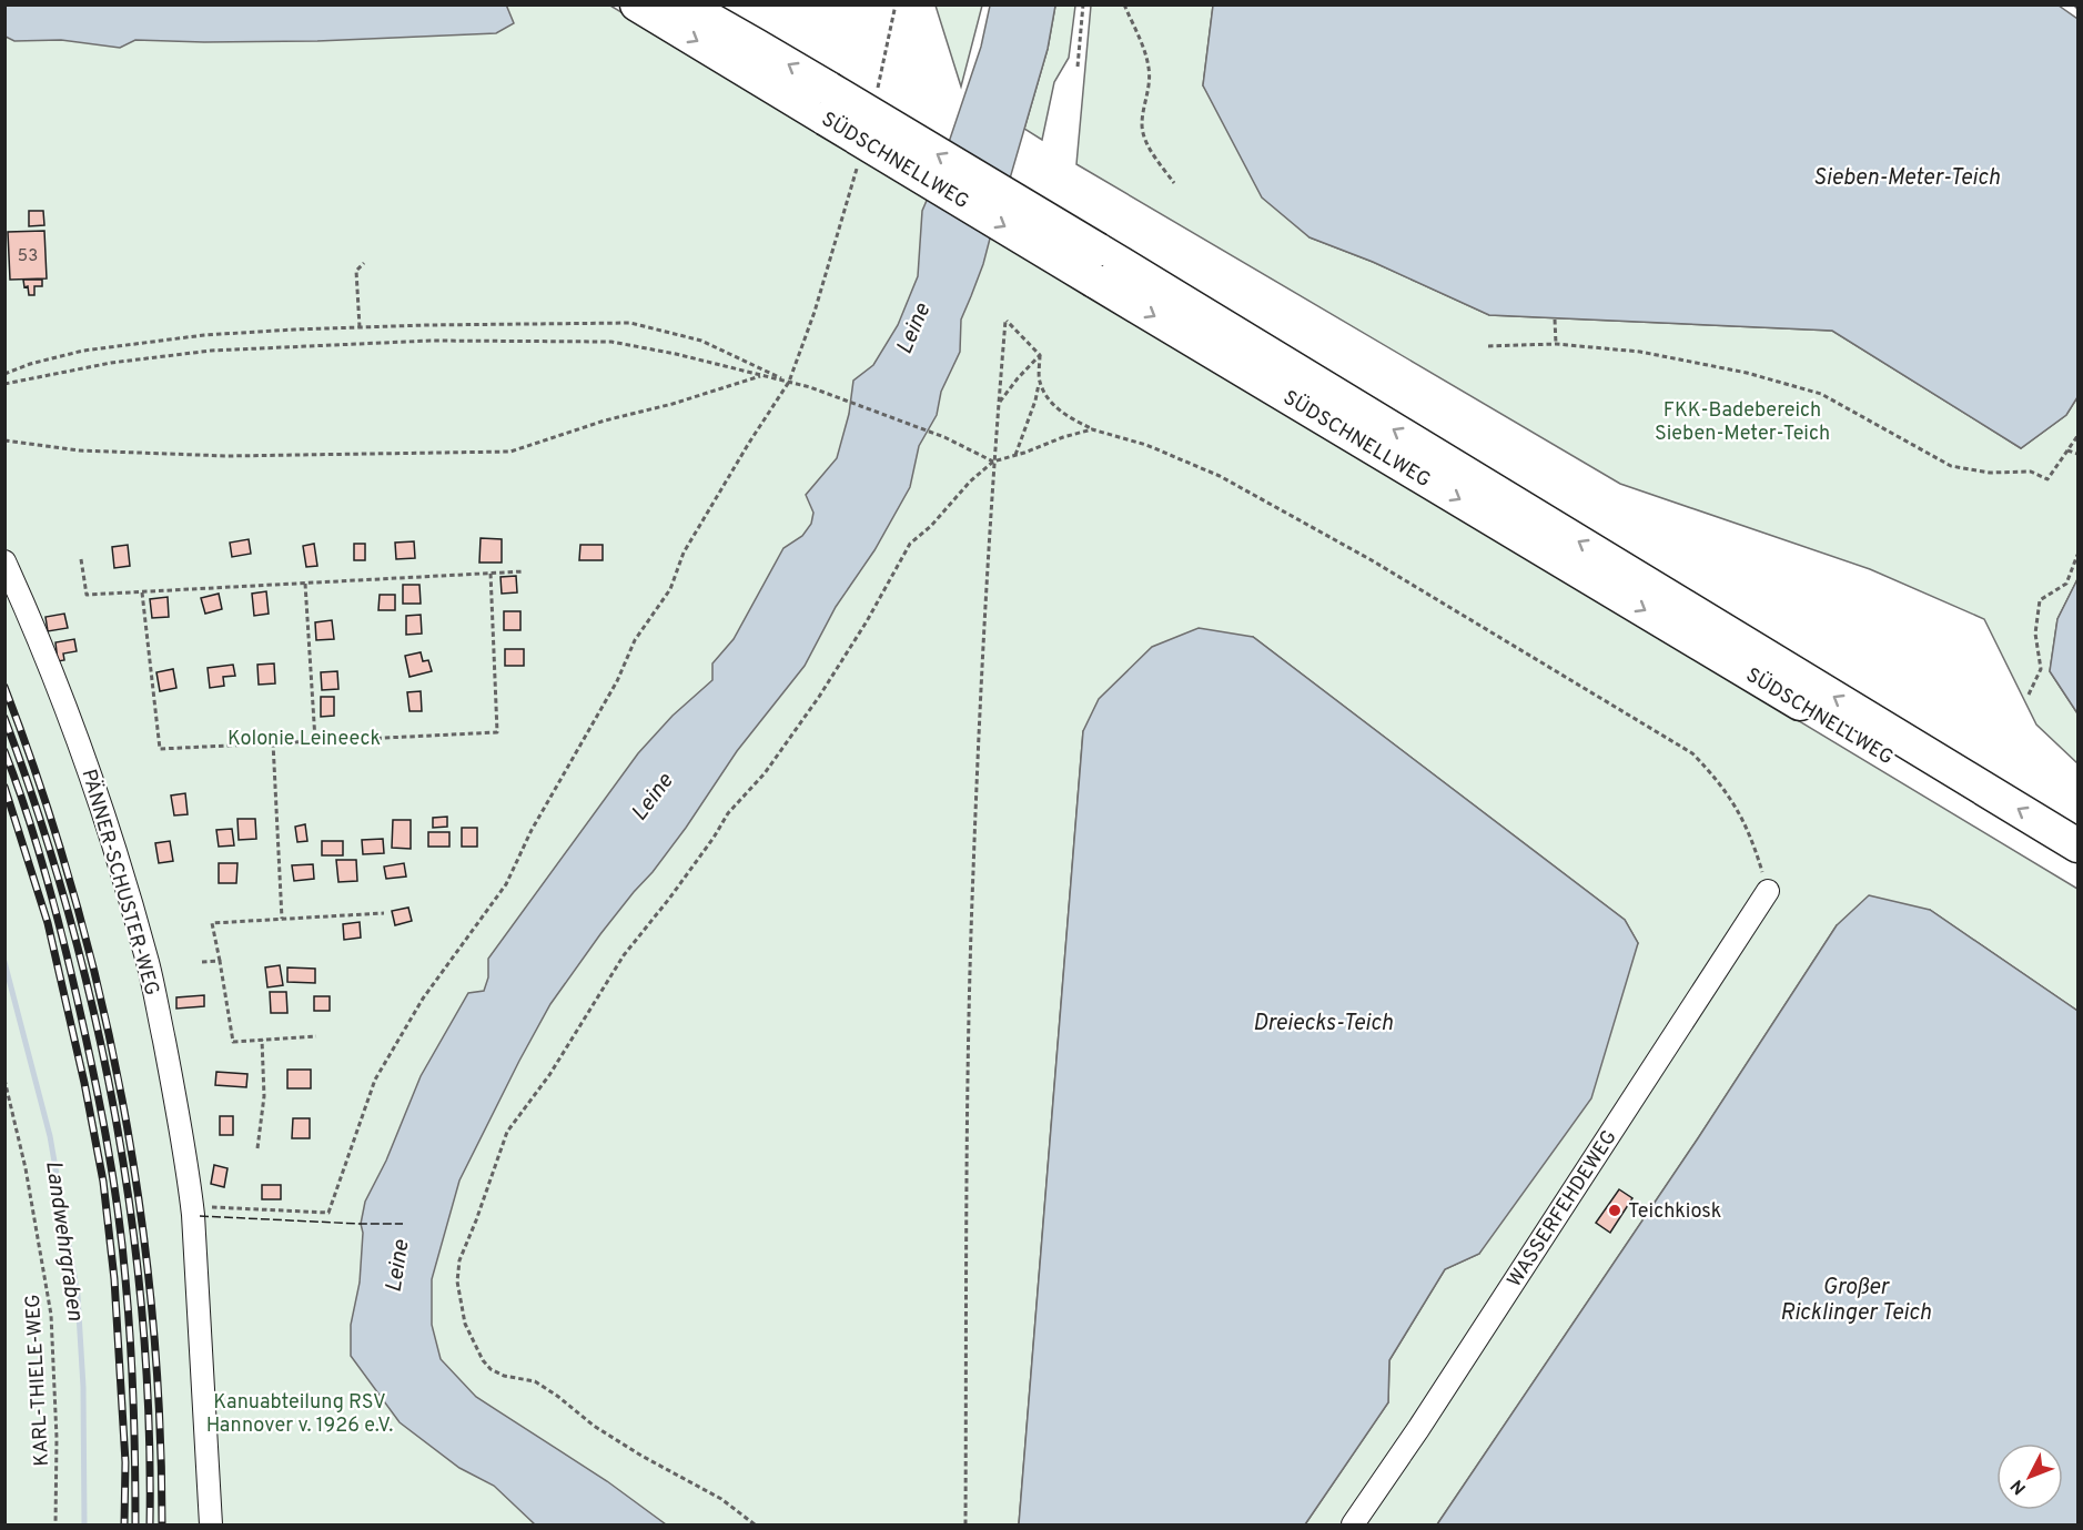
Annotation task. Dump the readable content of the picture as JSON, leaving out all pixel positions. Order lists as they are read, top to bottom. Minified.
{"streets":{"highway":["SÜDSCHNELLWEG"],"lane":["PÄNNER-SCHUSTER-WEG","WASSERFEHDEWEG"],"path":["KARL-THIELE-WEG"]},"water":["Sieben-Meter-Teich","Leine","Dreiecks-Teich","Landwehrgraben","Großer Ricklinger Teich"],"parks":["FKK-Badebereich Sieben-Meter-Teich","Kolonie Leineeck","Kanuabteilung RSV Hannover v. 1926 e.V."],"places":["Teichkiosk"],"house_numbers":["53"],"north":"bottom left"}
